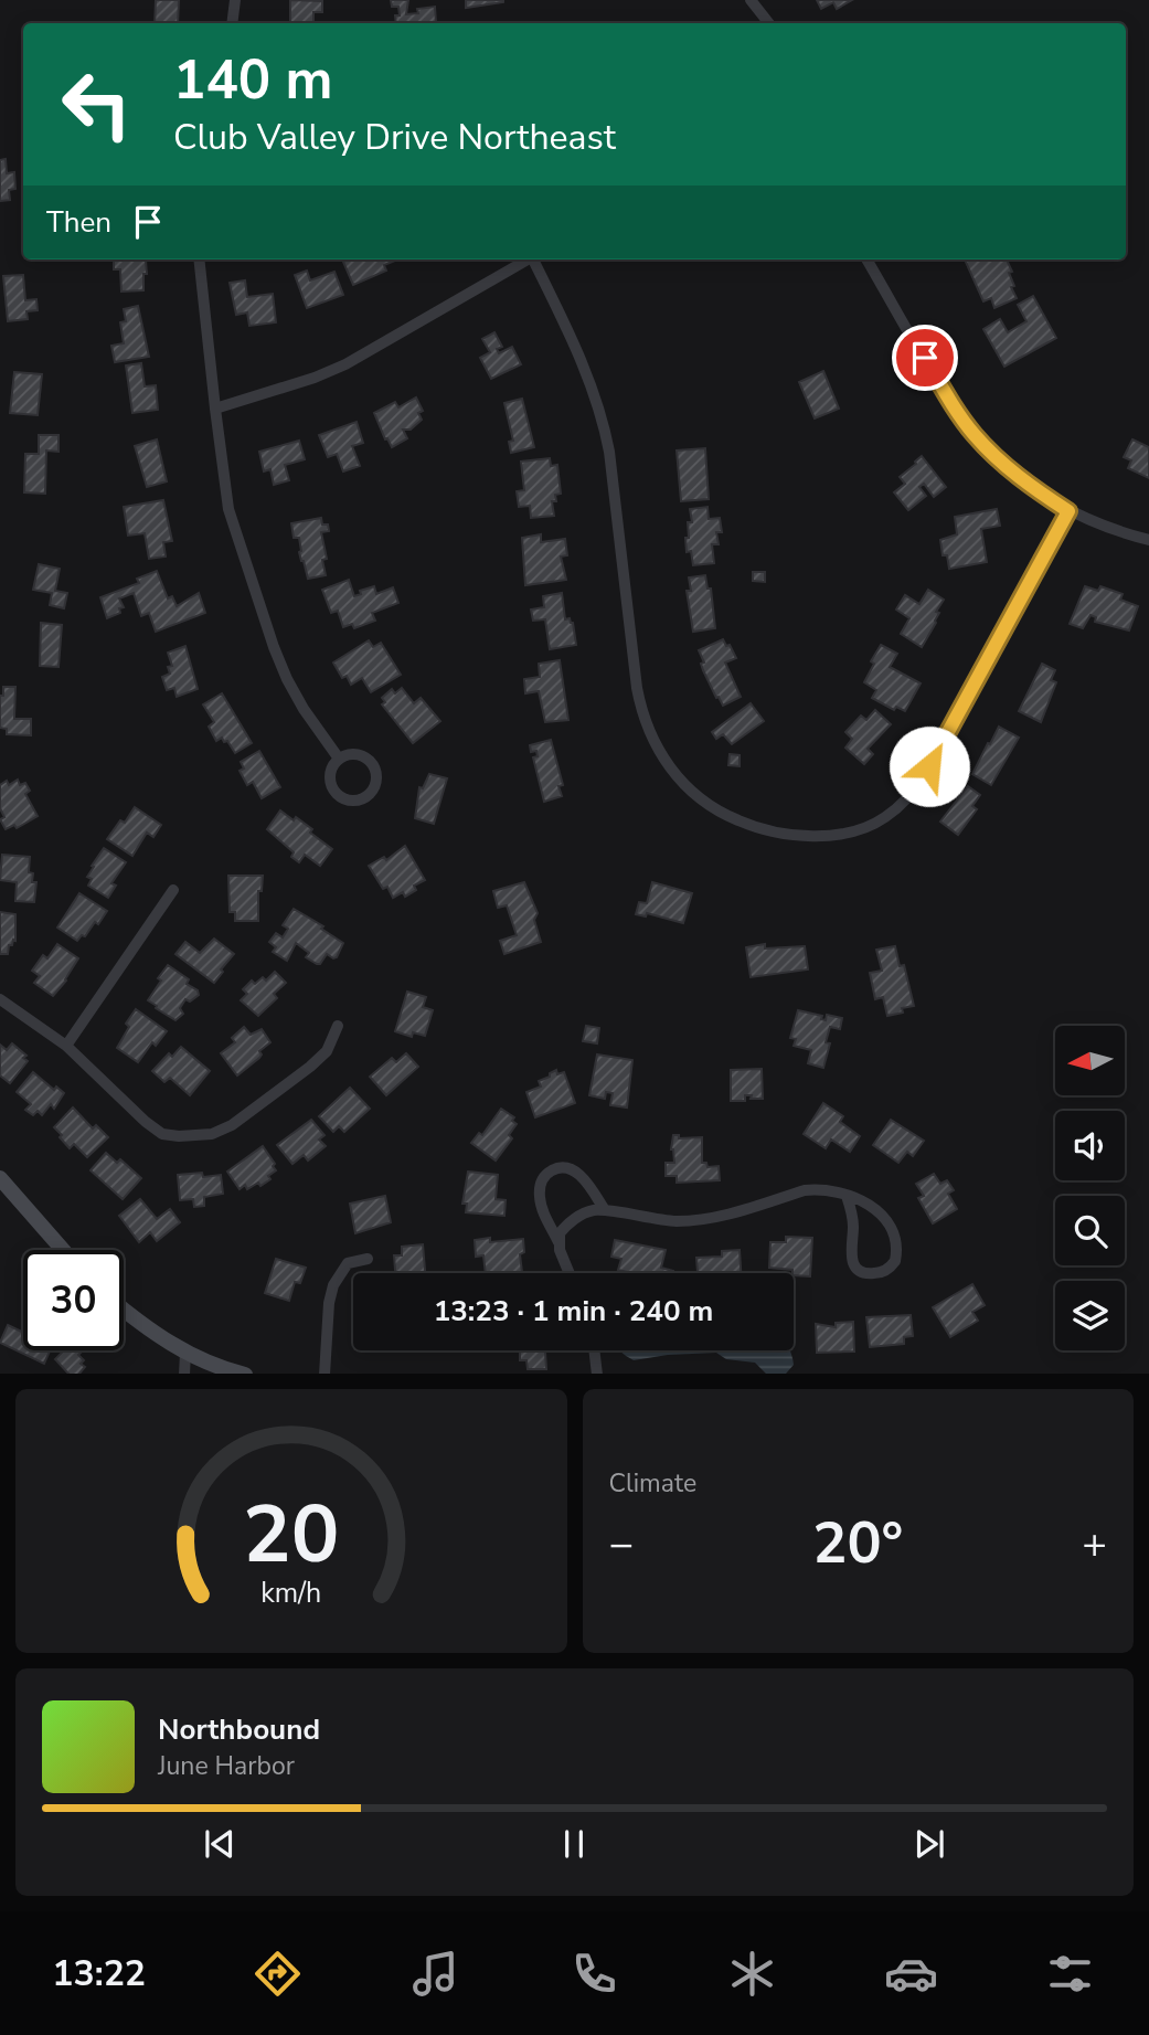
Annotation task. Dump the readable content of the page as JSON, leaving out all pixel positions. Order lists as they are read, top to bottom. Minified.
{"north":"left","page":{"turn":["140 m","Club Valley Drive Northeast"],"then":"Then","limit":"30","trip":"13:23 · 1 min · 240 m","tile":"Climate","heat":["−","20°","+"],"song":["Northbound","June Harbor"],"tabs":"13:22","gauge":["20","km/h"]}}
